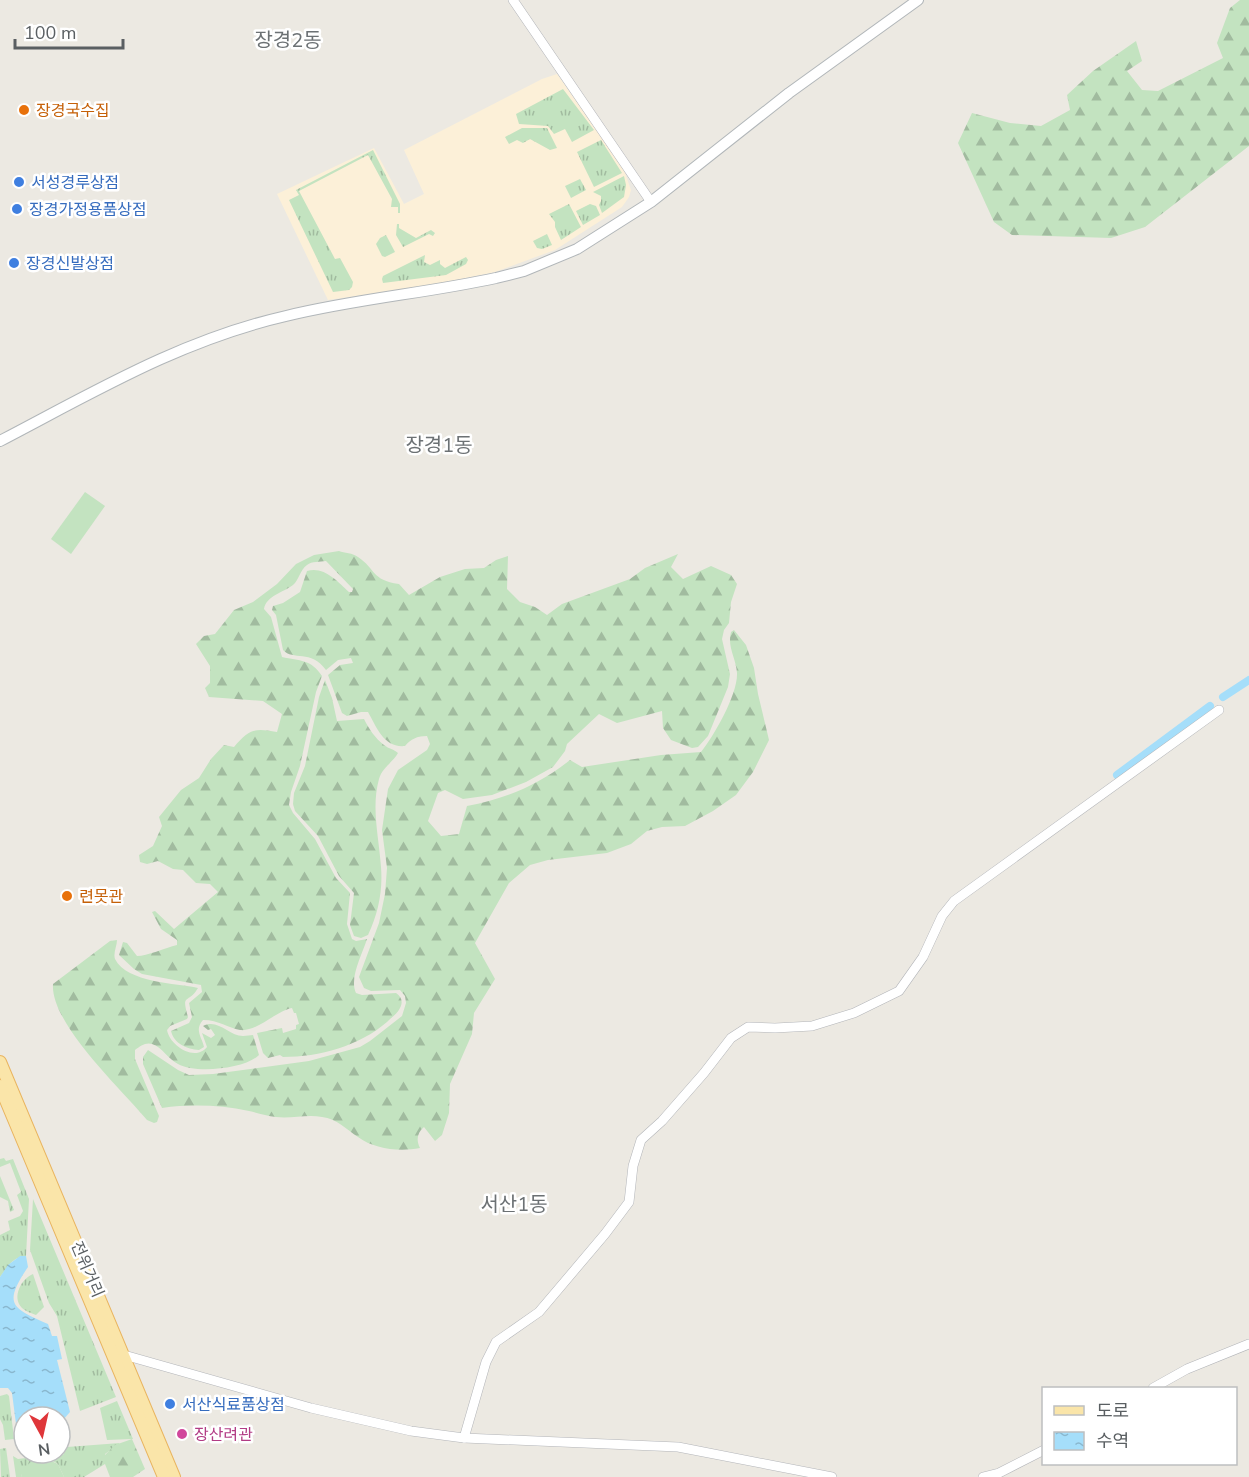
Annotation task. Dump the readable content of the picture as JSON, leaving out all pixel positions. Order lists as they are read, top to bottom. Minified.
{"streets":{"main road":["전위거리"]},"districts":["장경2동","장경1동","서산1동"],"places":["장경국수집","서성경루상점","장경가정용품상점","장경신발상점","련못관","서산식료품상점","장산려관"],"legend":["도로","수역"],"scale_bar":"100 m","north":"bottom"}
